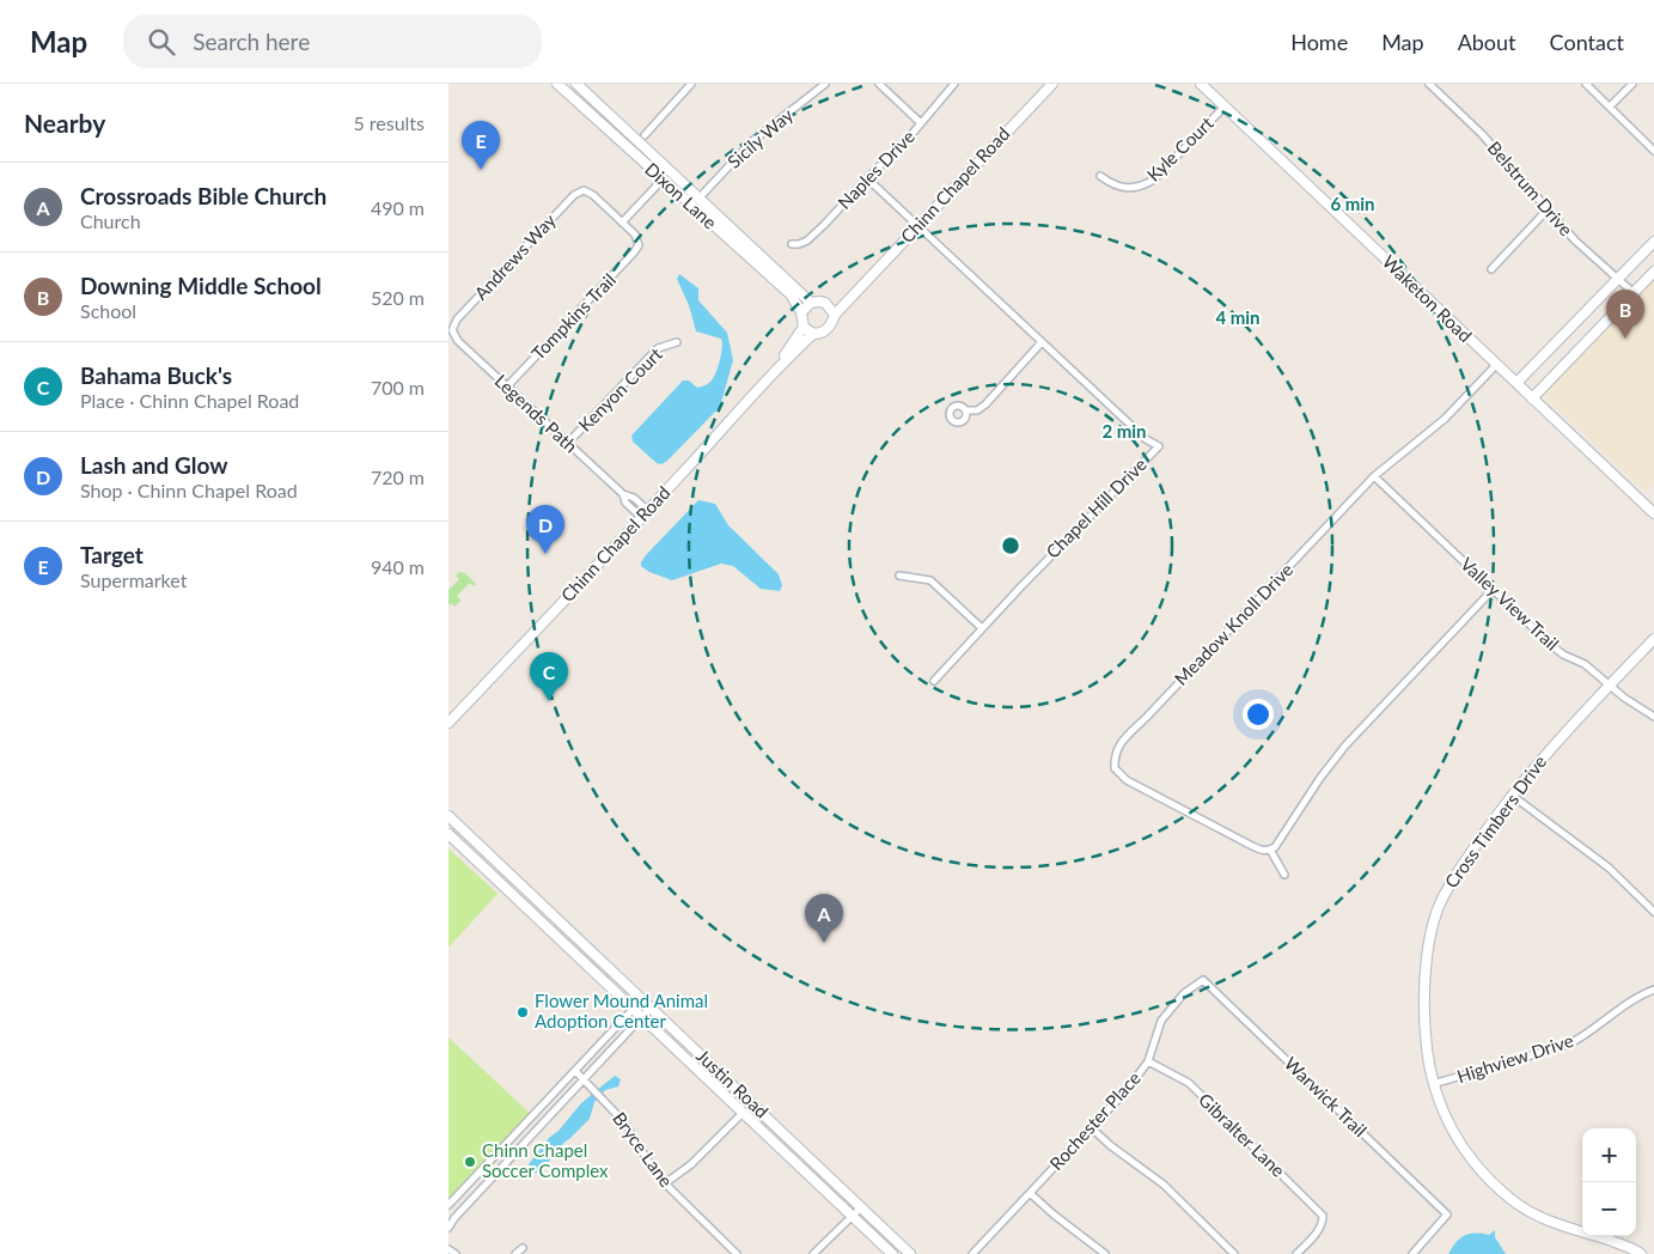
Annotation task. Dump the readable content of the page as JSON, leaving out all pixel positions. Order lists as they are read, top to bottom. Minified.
{"streets":{"street":["Sicily Way","Kyle Court","Naples Drive","Chinn Chapel Road","Belstrum Drive","Dixon Lane","Andrews Way","Waketon Road","Tompkins Trail","Kenyon Court","Legends Path","Chapel Hill Drive","Valley View Trail","Meadow Knoll Drive","Cross Timbers Drive","Highview Drive","Justin Road","Warwick Trail","Rochester Place","Gibralter Lane","Bryce Lane"]},"crossings":[["Sicily Way","Dixon Lane"],["Kyle Court","Waketon Road"],["Naples Drive","Chapel Hill Drive"],["Chinn Chapel Road","Dixon Lane"],["Chinn Chapel Road","Legends Path"],["Chinn Chapel Road","Chapel Hill Drive"],["Andrews Way","Tompkins Trail"],["Andrews Way","Legends Path"],["Waketon Road","Meadow Knoll Drive"],["Tompkins Trail","Legends Path"],["Kenyon Court","Legends Path"],["Valley View Trail","Meadow Knoll Drive"],["Valley View Trail","Cross Timbers Drive"],["Cross Timbers Drive","Highview Drive"],["Warwick Trail","Rochester Place"],["Rochester Place","Gibralter Lane"]],"places":["Flower Mound Animal Adoption Center","Chinn Chapel Soccer Complex"],"page":{"header":"Map","search":"Search here","nav":["Home","Map","About","Contact"],"heading":["Nearby","5 results"],"pins":["E","B","D","C","A"],"list":[{"mark":"A","name":"Crossroads Bible Church","note":"Church","value":"490 m"},{"mark":"B","name":"Downing Middle School","note":"School","value":"520 m"},{"mark":"C","name":"Bahama Buck's","note":"Place · Chinn Chapel Road","value":"700 m"},{"mark":"D","name":"Lash and Glow","note":"Shop · Chinn Chapel Road","value":"720 m"},{"mark":"E","name":"Target","note":"Supermarket","value":"940 m"}],"map_buttons":["+","−"]},"rings":["6 min","4 min","2 min"]}
